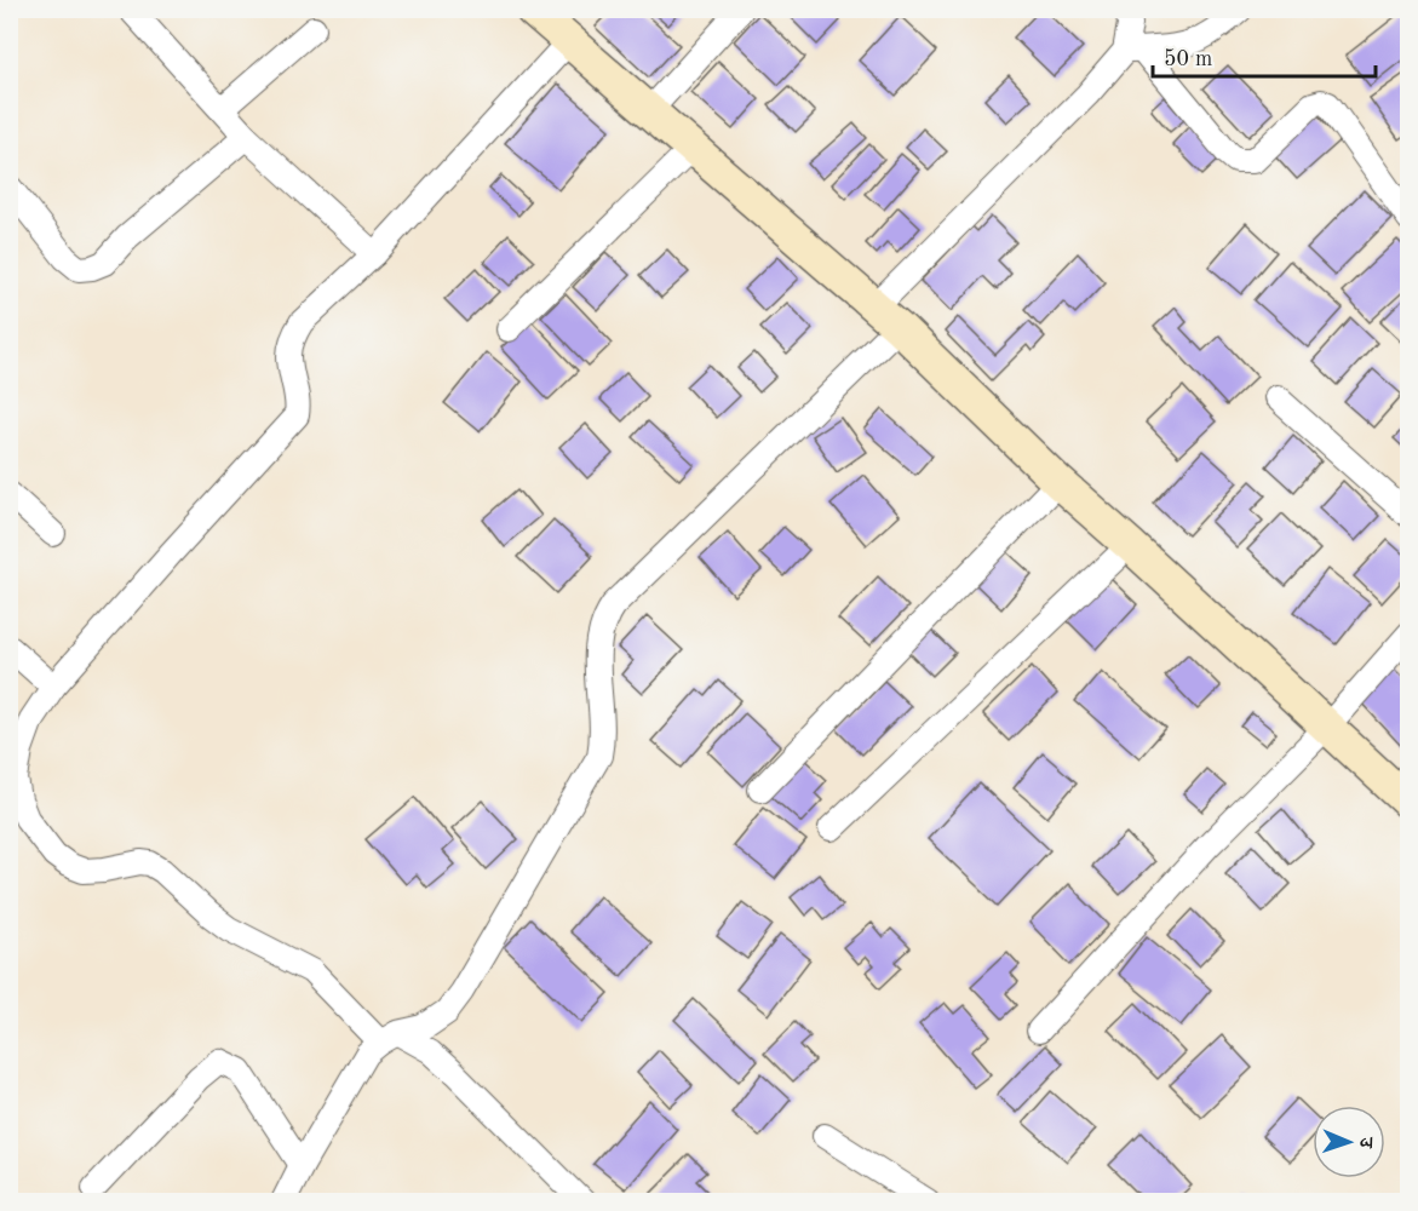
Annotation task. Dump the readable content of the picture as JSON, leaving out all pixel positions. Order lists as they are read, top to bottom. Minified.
{"scale_bar":"50 m","north":"right"}
